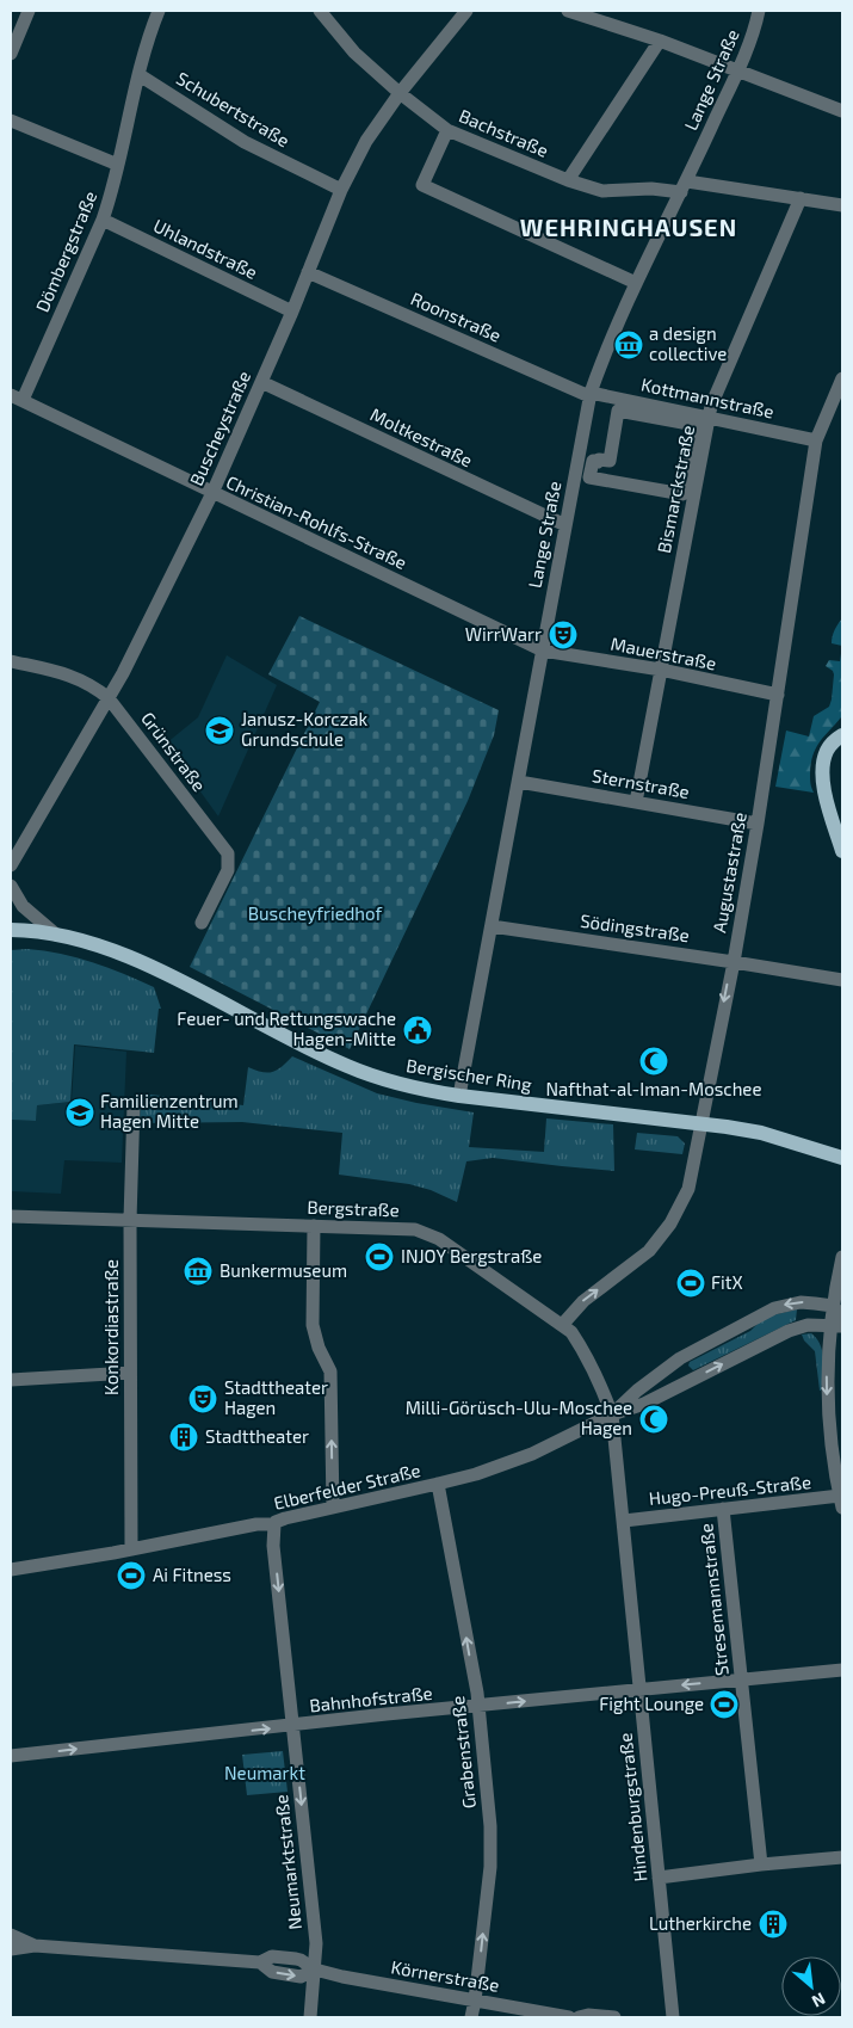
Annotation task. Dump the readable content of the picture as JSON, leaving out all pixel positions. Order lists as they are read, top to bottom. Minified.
{"streets":{"main road":["Bergischer Ring"],"street":["Lange Straße","Schubertstraße","Bachstraße","Uhlandstraße","Dömbergstraße","Roonstraße","Kottmannstraße","Buscheystraße","Moltkestraße","Bismarckstraße","Christian-Rohlfs-Straße","Mauerstraße","Grünstraße","Sternstraße","Augustastraße","Södingstraße","Bergstraße","Konkordiastraße","Elberfelder Straße","Hugo-Preuß-Straße","Stresemannstraße","Bahnhofstraße","Grabenstraße","Hindenburgstraße","Neumarktstraße","Körnerstraße"]},"crossings":[["Lange Straße","Bachstraße"],["Lange Straße","Roonstraße"],["Lange Straße","Kottmannstraße"],["Lange Straße","Moltkestraße"],["Lange Straße","Christian-Rohlfs-Straße"],["Lange Straße","Mauerstraße"],["Lange Straße","Sternstraße"],["Lange Straße","Södingstraße"],["Lange Straße","Bergischer Ring"],["Schubertstraße","Dömbergstraße"],["Schubertstraße","Buscheystraße"],["Bachstraße","Buscheystraße"],["Bachstraße","Bismarckstraße"],["Uhlandstraße","Dömbergstraße"],["Uhlandstraße","Buscheystraße"],["Dömbergstraße","Christian-Rohlfs-Straße"],["Roonstraße","Kottmannstraße"],["Roonstraße","Buscheystraße"],["Kottmannstraße","Bismarckstraße"],["Kottmannstraße","Augustastraße"],["Buscheystraße","Moltkestraße"],["Buscheystraße","Christian-Rohlfs-Straße"],["Buscheystraße","Grünstraße"],["Bismarckstraße","Mauerstraße"],["Bismarckstraße","Sternstraße"],["Christian-Rohlfs-Straße","Mauerstraße"],["Mauerstraße","Augustastraße"],["Sternstraße","Augustastraße"],["Augustastraße","Södingstraße"],["Augustastraße","Bergischer Ring"],["Augustastraße","Bergstraße"],["Bergstraße","Konkordiastraße"],["Bergstraße","Elberfelder Straße"],["Bergstraße","Hindenburgstraße"],["Konkordiastraße","Elberfelder Straße"],["Elberfelder Straße","Grabenstraße"],["Elberfelder Straße","Hindenburgstraße"],["Elberfelder Straße","Neumarktstraße"],["Hugo-Preuß-Straße","Stresemannstraße"],["Hugo-Preuß-Straße","Hindenburgstraße"],["Stresemannstraße","Bahnhofstraße"],["Bahnhofstraße","Grabenstraße"],["Bahnhofstraße","Hindenburgstraße"],["Bahnhofstraße","Neumarktstraße"],["Grabenstraße","Körnerstraße"],["Neumarktstraße","Körnerstraße"]],"one_way":["Grabenstraße","Neumarktstraße"],"districts":["WEHRINGHAUSEN"],"parks":["Buscheyfriedhof","Neumarkt"],"places":{"museum":["a design collective","Bunkermuseum"],"theatre":["WirrWarr","Stadttheater Hagen"],"school or university":["Janusz-Korczak Grundschule","Familienzentrum Hagen Mitte"],"public building":["Feuer- und Rettungswache Hagen-Mitte"],"mosque":["Nafthat-al-Iman-Moschee","Milli-Görüsch-Ulu-Moschee Hagen"],"sports":["INJOY Bergstraße","FitX","Ai Fitness","Fight Lounge"],"building":["Stadttheater","Lutherkirche"]},"north":"bottom right"}
